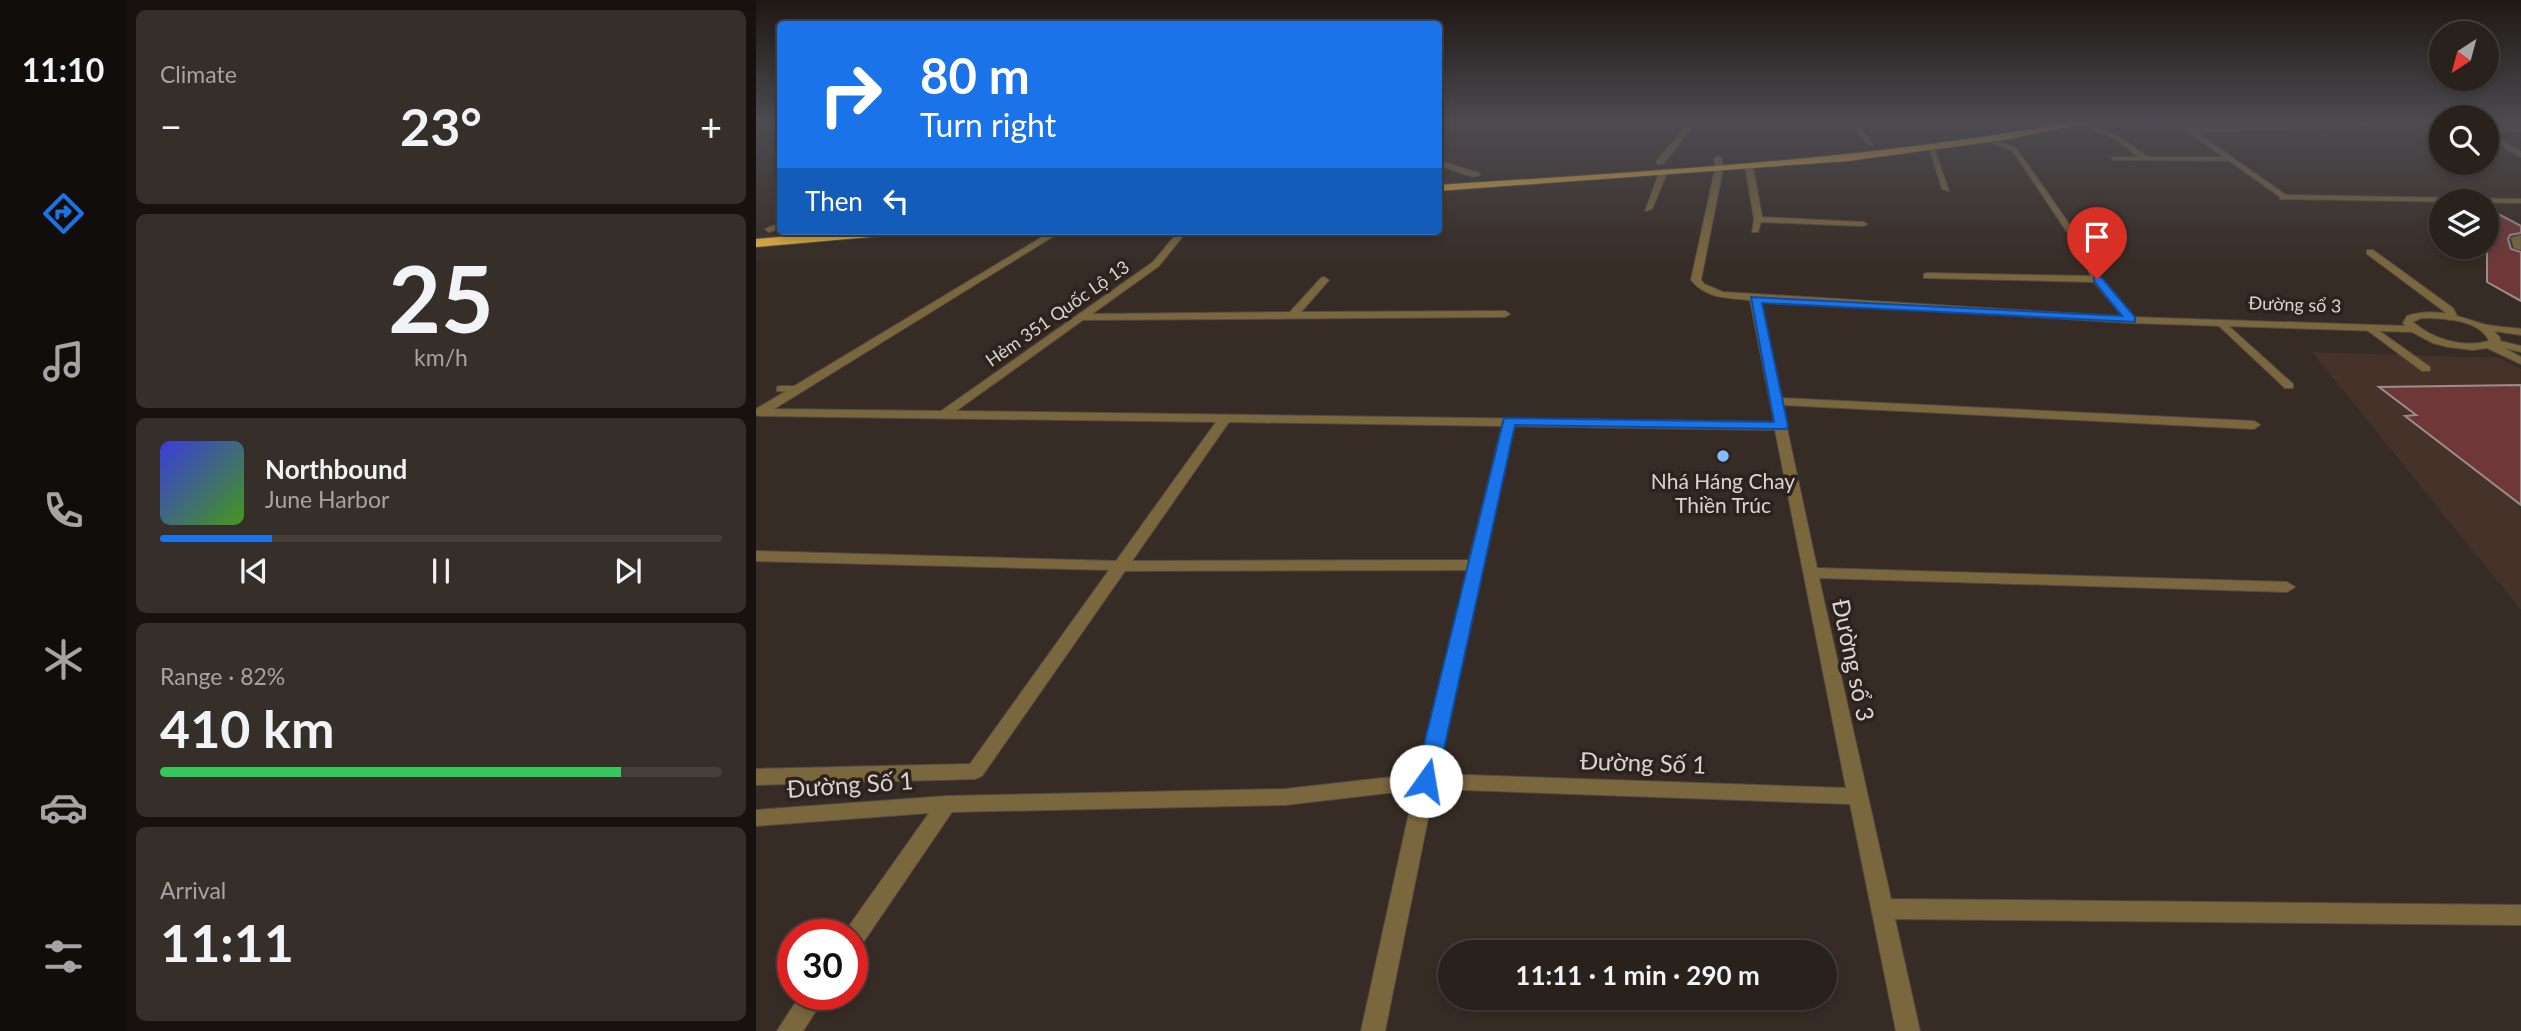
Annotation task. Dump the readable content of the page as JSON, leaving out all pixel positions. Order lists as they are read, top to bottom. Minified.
{"streets":{"street":["Đường sổ 3","Hẻm 351 Quốc Lộ 13","Đường Số 1"]},"crossings":[["Đường sổ 3","Đường Số 1"]],"places":["Nhá Háng Chay Thiền Trúc"],"north":"bottom left","page":{"tabs":"11:10","tile":["Climate",["25","km/h"],["Range · 82%","410 km"],["Arrival","11:11"]],"turn":["80 m","Turn right"],"heat":["−","23°","+"],"then":"Then","song":["Northbound","June Harbor"],"limit":"30","trip":"11:11 · 1 min · 290 m"}}
